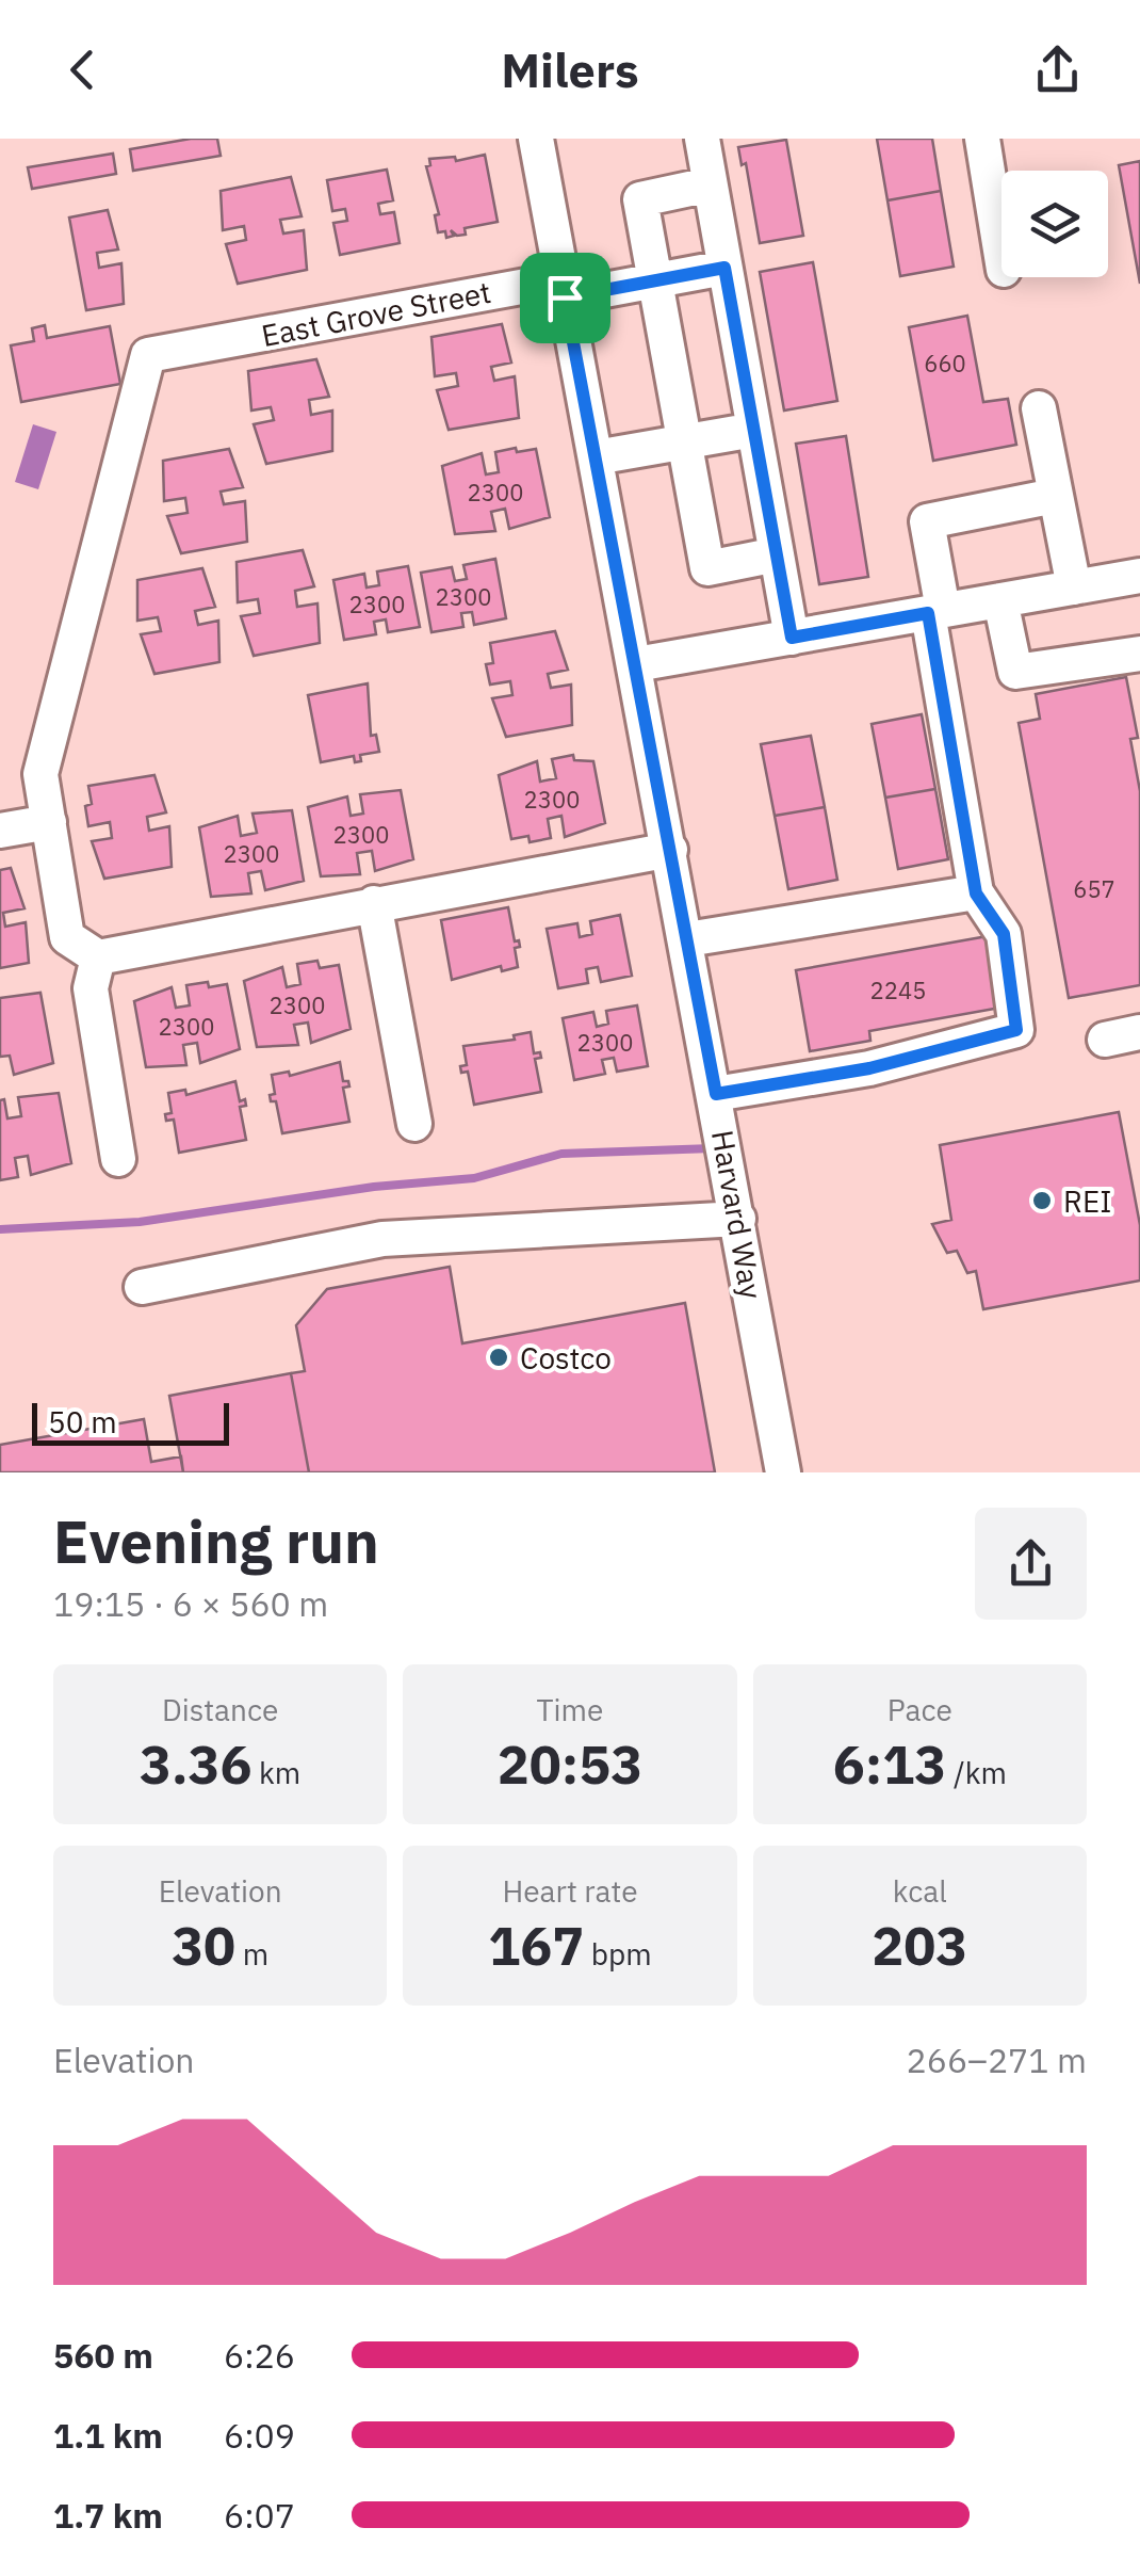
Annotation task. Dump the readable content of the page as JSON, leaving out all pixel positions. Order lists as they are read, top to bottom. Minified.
{"streets":{"street":["East Grove Street","Harvard Way"]},"crossings":[["East Grove Street","Harvard Way"]],"places":["REI","Costco"],"house_numbers":["660","2300","2300","2300","2300","2300","2300","657","2245","2300","2300","2300"],"scale_bar":"50 m","page":{"header":"Milers","scale":"50 m","heading":["Evening run","19:15 · 6 × 560 m"],"stats":[["Distance","3.36 km"],["Time","20:53"],["Pace","6:13 /km"],["Elevation","30 m"],["Heart rate","167 bpm"],["kcal","203"]],"chart":["Elevation","266–271 m"],"list":[{"name":"560 m","note":"6:26"},{"name":"1.1 km","note":"6:09"},{"name":"1.7 km","note":"6:07"}]}}
